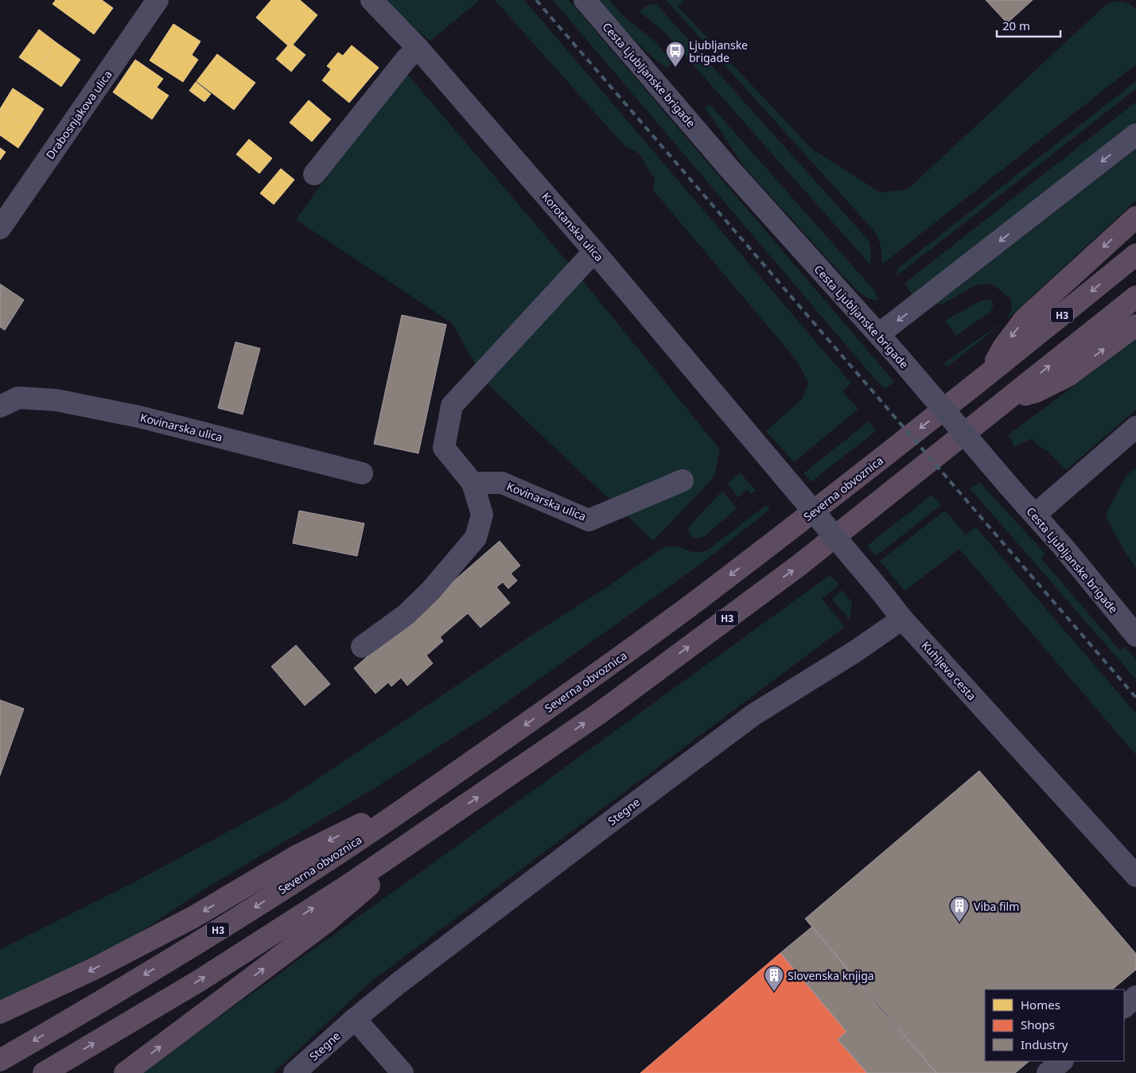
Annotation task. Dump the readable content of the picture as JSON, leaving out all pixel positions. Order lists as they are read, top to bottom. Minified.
{"streets":{"highway":["H3","Severna obvoznica"],"street":["Cesta Ljubljanske brigade","Drabosnjakova ulica","Korotanska ulica","Kovinarska ulica","Kuhljeva cesta","Stegne"]},"crossings":[["Korotanska ulica","Kuhljeva cesta"],["Kuhljeva cesta","Stegne"]],"places":{"bus stop":["Ljubljanske brigade"],"building":["Viba film","Slovenska knjiga"]},"legend":["Homes","Shops","Industry"],"scale_bar":"20 m"}
